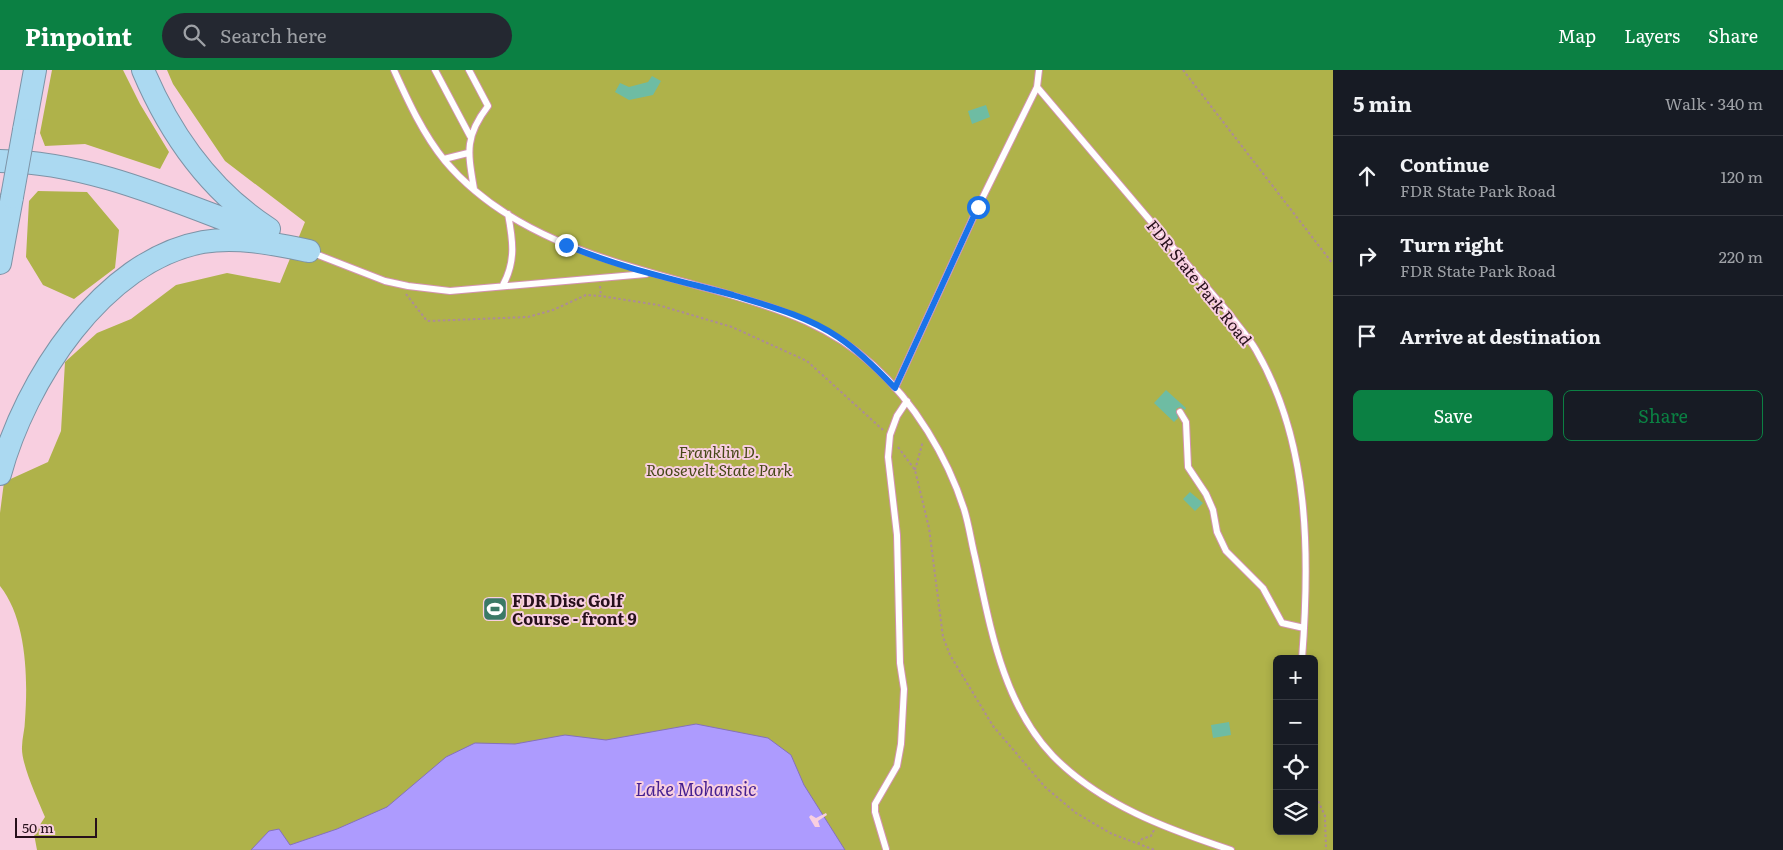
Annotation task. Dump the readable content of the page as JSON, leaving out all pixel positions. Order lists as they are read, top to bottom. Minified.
{"streets":{"lane":["FDR State Park Road"]},"water":["Lake Mohansic"],"parks":["Franklin D. Roosevelt State Park"],"places":{"sports":["FDR Disc Golf Course - front 9"]},"scale_bar":"50 m","page":{"header":"Pinpoint","search":"Search here","nav":["Map","Layers","Share"],"heading":["5 min","Walk · 340 m"],"list":[["Continue","FDR State Park Road","120 m"],["Turn right","FDR State Park Road","220 m"],"Arrive at destination"],"buttons":["Save","Share"],"map_buttons":["+","−"],"scale":"50 m"}}
